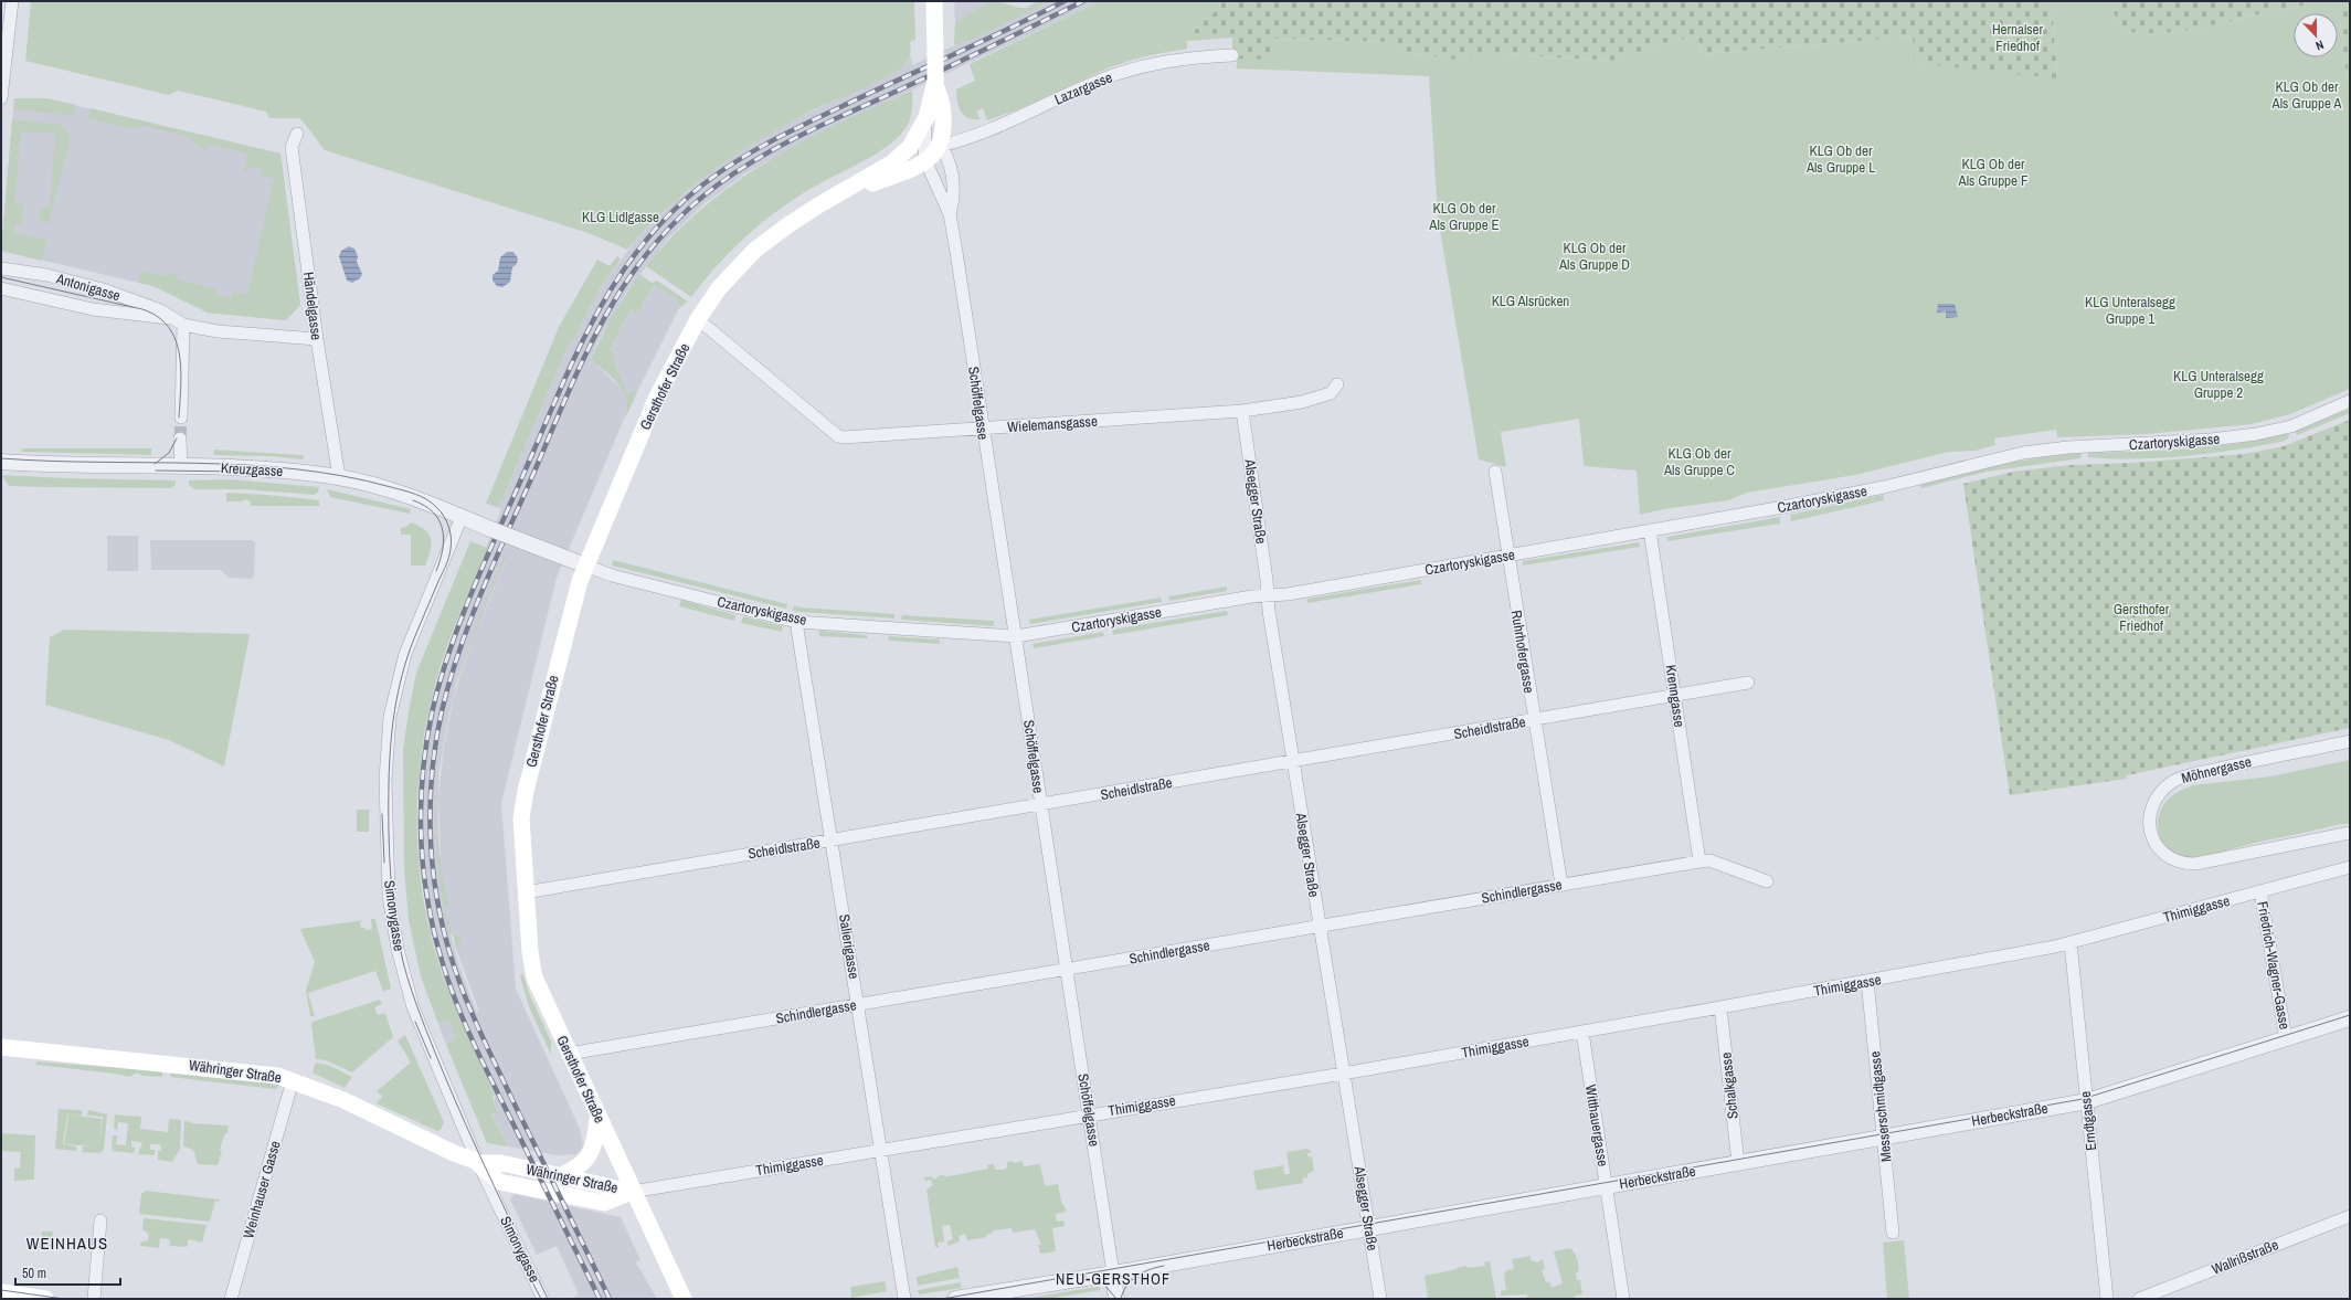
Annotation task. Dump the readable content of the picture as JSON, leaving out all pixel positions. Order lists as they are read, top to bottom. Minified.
{"streets":{"main road":["Gersthofer Straße","Währinger Straße"],"street":["Lazargasse","Antonigasse","Händelgasse","Schöffelgasse","Wielemansgasse","Czartoryskigasse","Kreuzgasse","Alsegger Straße","Ruhrhofergasse","Krenngasse","Scheidlstraße","Möhnergasse","Schindlergasse","Thimiggasse","Simonygasse","Salierigasse","Friedrich-Wagner-Gasse","Schalkgasse","Messerschmidtgasse","Herbeckstraße","Erndtgasse","Witthauergasse","Weinhauser Gasse","Wallrißstraße"]},"crossings":[["Lazargasse","Gersthofer Straße"],["Lazargasse","Schöffelgasse"],["Antonigasse","Händelgasse"],["Händelgasse","Kreuzgasse"],["Gersthofer Straße","Schöffelgasse"],["Gersthofer Straße","Wielemansgasse"],["Gersthofer Straße","Czartoryskigasse"],["Gersthofer Straße","Kreuzgasse"],["Gersthofer Straße","Scheidlstraße"],["Gersthofer Straße","Schindlergasse"],["Gersthofer Straße","Thimiggasse"],["Gersthofer Straße","Währinger Straße"],["Schöffelgasse","Wielemansgasse"],["Schöffelgasse","Czartoryskigasse"],["Schöffelgasse","Scheidlstraße"],["Schöffelgasse","Schindlergasse"],["Schöffelgasse","Thimiggasse"],["Schöffelgasse","Herbeckstraße"],["Wielemansgasse","Alsegger Straße"],["Czartoryskigasse","Kreuzgasse"],["Czartoryskigasse","Alsegger Straße"],["Czartoryskigasse","Ruhrhofergasse"],["Czartoryskigasse","Krenngasse"],["Czartoryskigasse","Salierigasse"],["Kreuzgasse","Simonygasse"],["Alsegger Straße","Scheidlstraße"],["Alsegger Straße","Schindlergasse"],["Alsegger Straße","Thimiggasse"],["Alsegger Straße","Herbeckstraße"],["Ruhrhofergasse","Scheidlstraße"],["Ruhrhofergasse","Schindlergasse"],["Krenngasse","Scheidlstraße"],["Krenngasse","Schindlergasse"],["Scheidlstraße","Salierigasse"],["Schindlergasse","Salierigasse"],["Thimiggasse","Salierigasse"],["Thimiggasse","Friedrich-Wagner-Gasse"],["Thimiggasse","Währinger Straße"],["Thimiggasse","Schalkgasse"],["Thimiggasse","Messerschmidtgasse"],["Thimiggasse","Erndtgasse"],["Thimiggasse","Witthauergasse"],["Simonygasse","Währinger Straße"],["Friedrich-Wagner-Gasse","Herbeckstraße"],["Währinger Straße","Weinhauser Gasse"],["Schalkgasse","Herbeckstraße"],["Messerschmidtgasse","Herbeckstraße"],["Herbeckstraße","Erndtgasse"],["Herbeckstraße","Witthauergasse"]],"districts":["WEINHAUS","NEU-GERSTHOF"],"parks":["Hernalser Friedhof","KLG Ob der Als Gruppe A","KLG Ob der Als Gruppe L","KLG Ob der Als Gruppe F","KLG Ob der Als Gruppe E","KLG Lidlgasse","KLG Ob der Als Gruppe D","KLG Alsrücken","KLG Unteralsegg Gruppe 1","KLG Unteralsegg Gruppe 2","KLG Ob der Als Gruppe C","Gersthofer Friedhof"],"scale_bar":"50 m","north":"bottom"}
